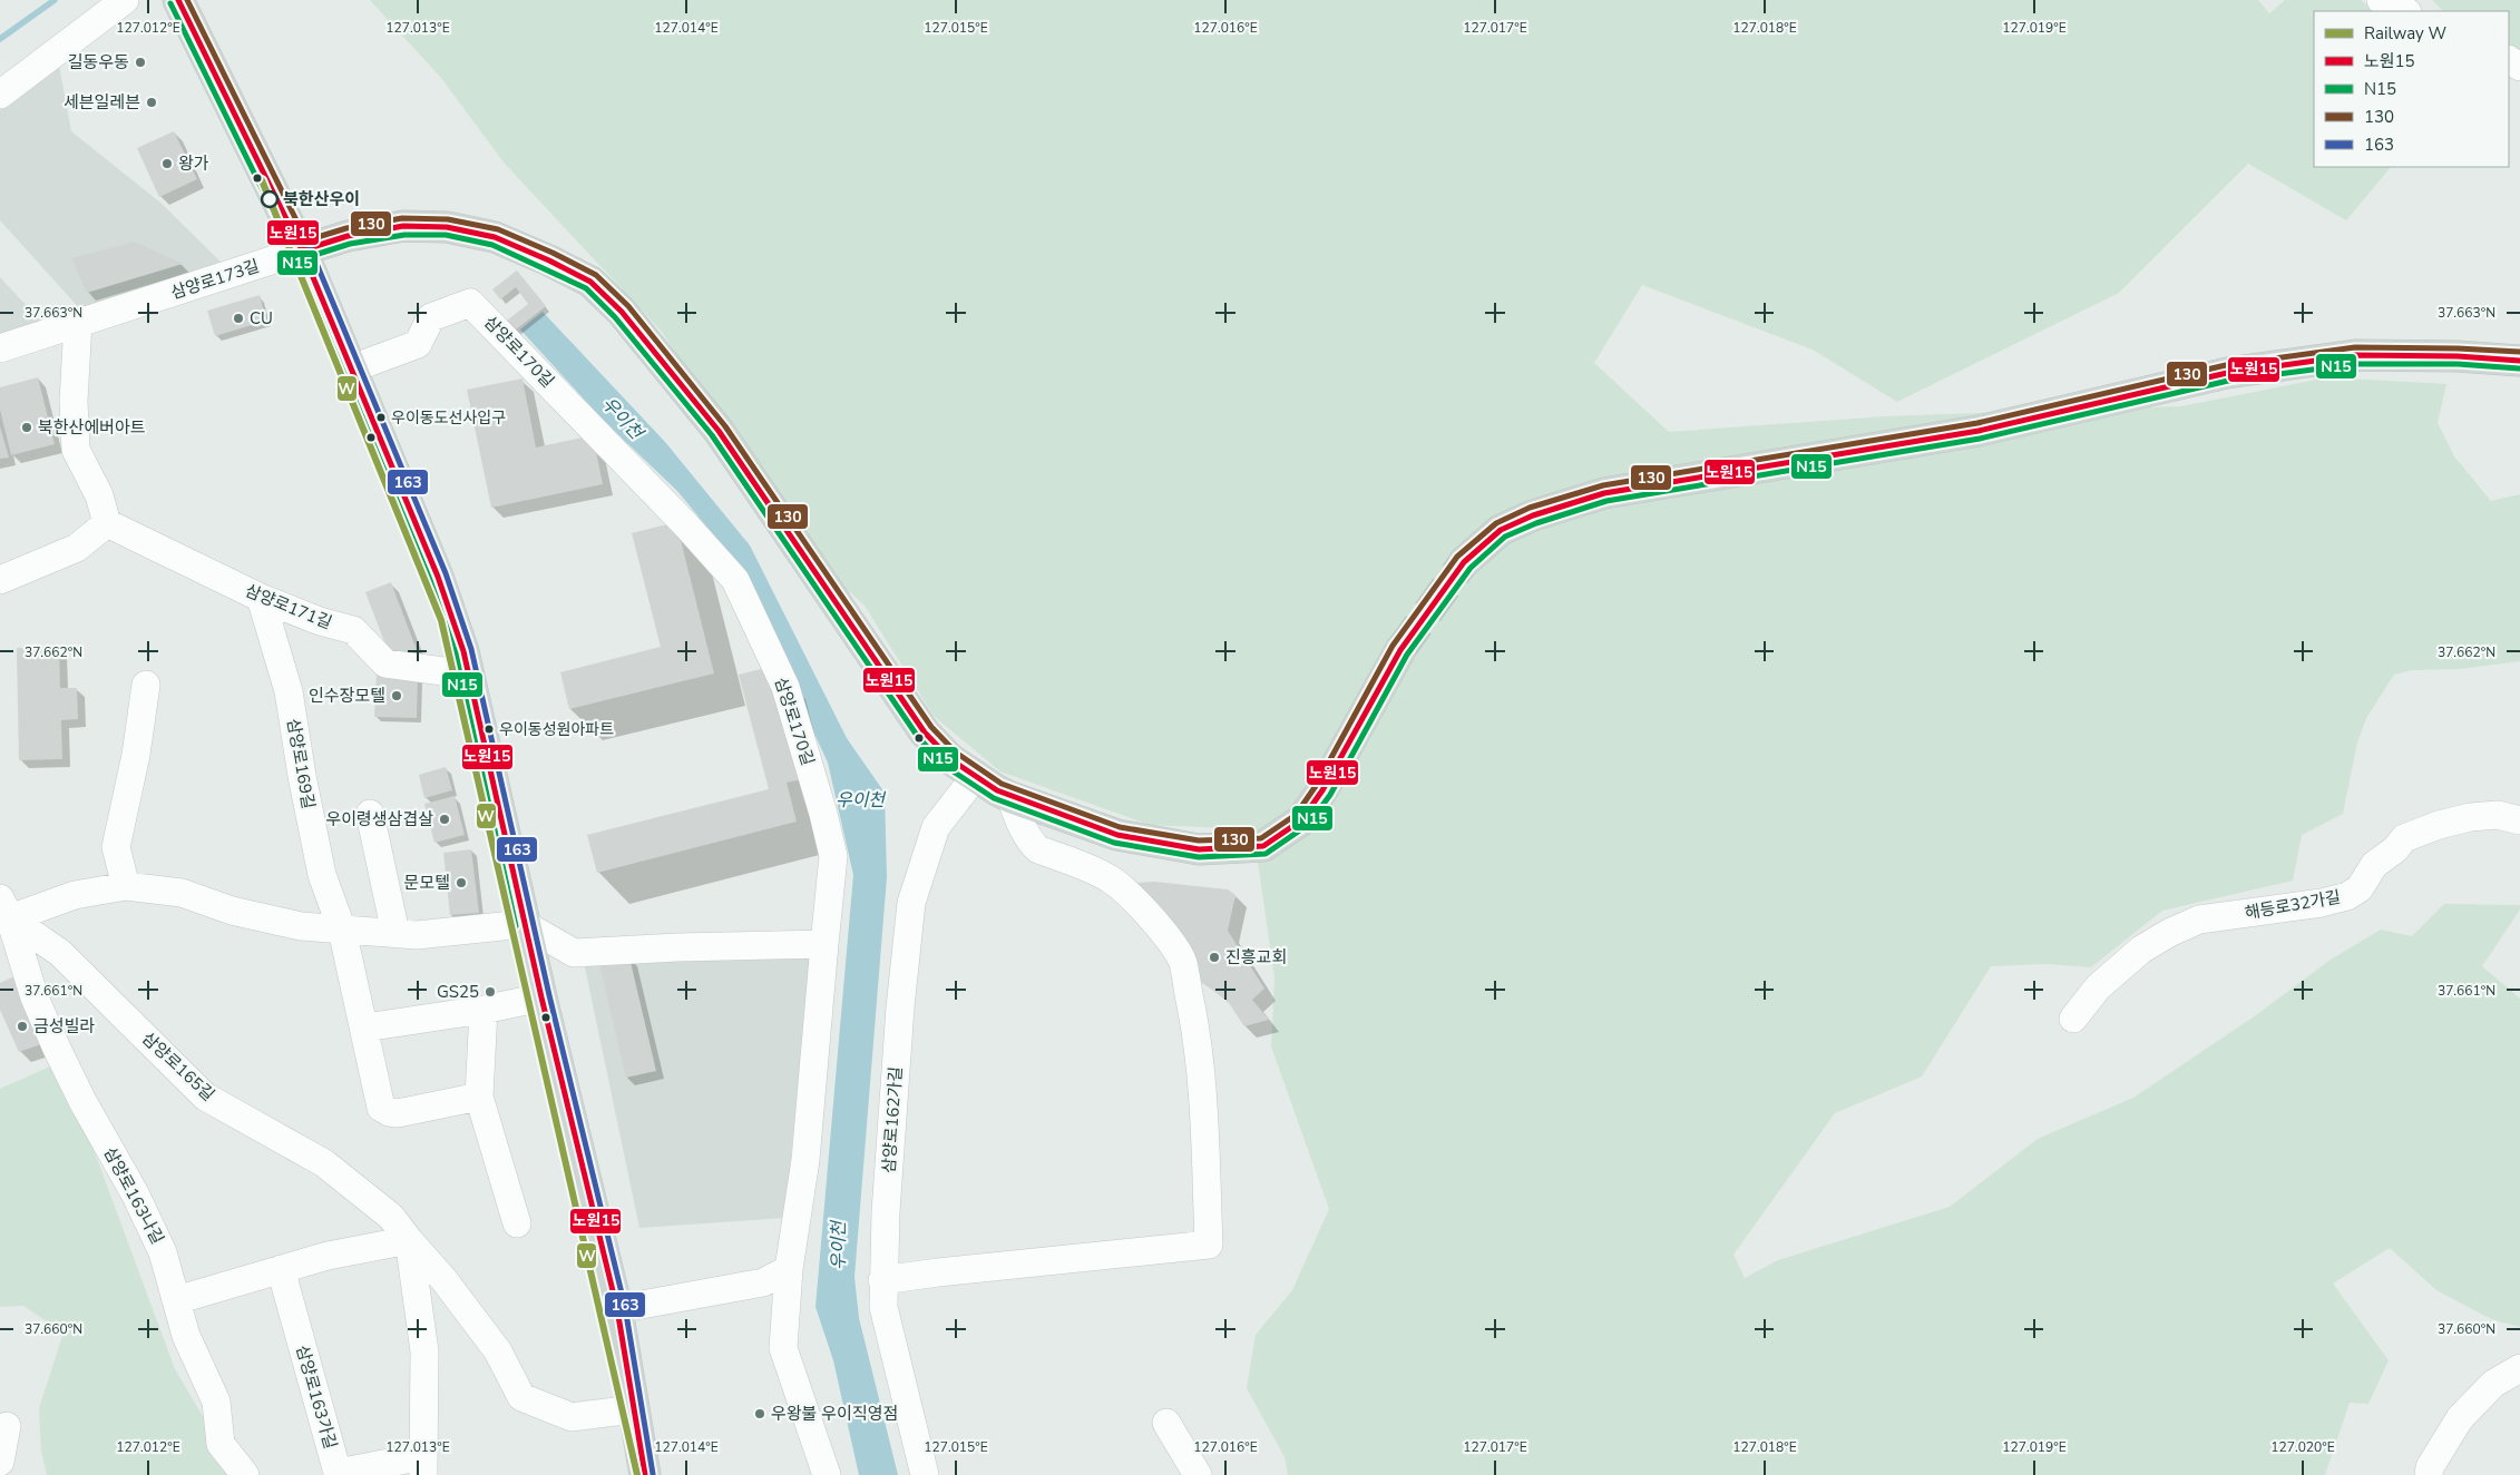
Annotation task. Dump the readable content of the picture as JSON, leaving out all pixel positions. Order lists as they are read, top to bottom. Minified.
{"streets":{"street":["삼양로173길","삼양로170길","삼양로171길","삼양로169길","해등로32가길","삼양로165길","삼양로162가길","삼양로163나길","삼양로163가길"]},"crossings":[["삼양로171길","삼양로169길"],["삼양로165길","삼양로163나길"],["삼양로165길","삼양로163가길"]],"water":["우이천"],"places":["길동우동","세븐일레븐","왕가","북한산우이","CU","우이동도선사입구","북한산에버아트","인수장모텔","우이동성원아파트","우이령생삼겹살","문모텔","진흥교회","GS25","금성빌라","우왕불 우이직영점"],"lines":["transit line 노원15","transit line 130","transit line N15","rail line W","transit line 163"],"legend":["Railway W","노원15","N15","130","163"],"coordinates":["127.012°E","127.013°E","127.014°E","127.015°E","127.016°E","127.017°E","127.018°E","127.019°E","37.663°N","37.662°N","37.661°N","37.660°N","127.020°E"]}
